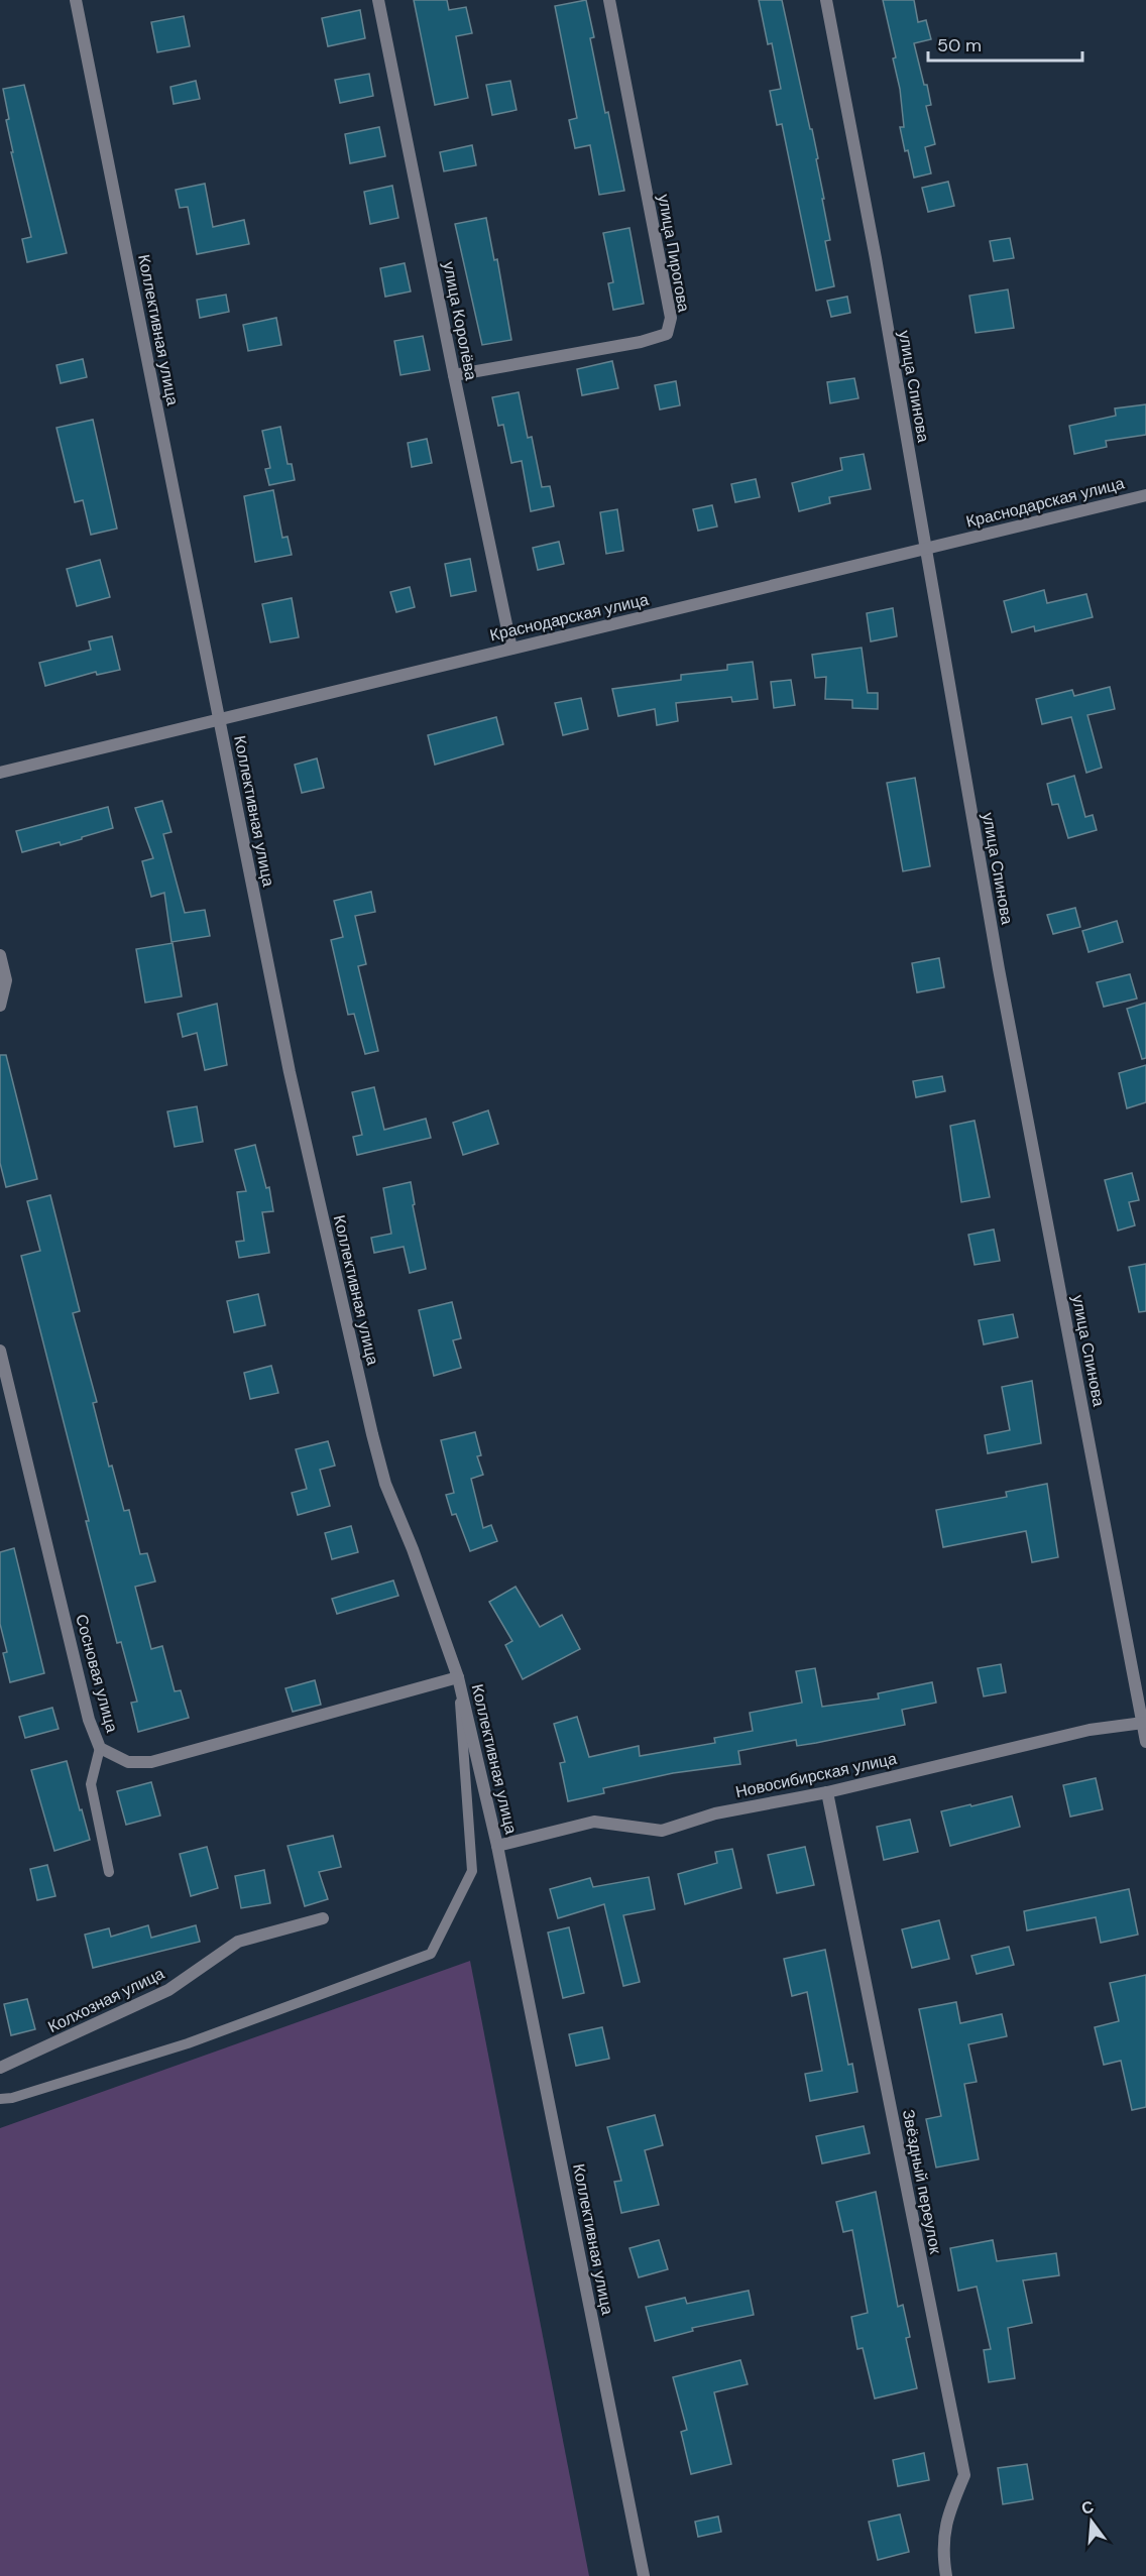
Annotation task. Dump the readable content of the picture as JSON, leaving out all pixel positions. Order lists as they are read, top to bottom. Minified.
{"streets":{"street":["улица Пирогова","улица Королёва","Коллективная улица","улица Спинова","Краснодарская улица","Сосновая улица","Новосибирская улица","Колхозная улица","Звёздный переулок"]},"crossings":[["улица Пирогова","улица Королёва"],["улица Королёва","Краснодарская улица"],["Коллективная улица","Краснодарская улица"],["Коллективная улица","Сосновая улица"],["Коллективная улица","Новосибирская улица"],["улица Спинова","Краснодарская улица"],["улица Спинова","Новосибирская улица"],["Новосибирская улица","Звёздный переулок"]],"scale_bar":"50 m","north":"top"}
